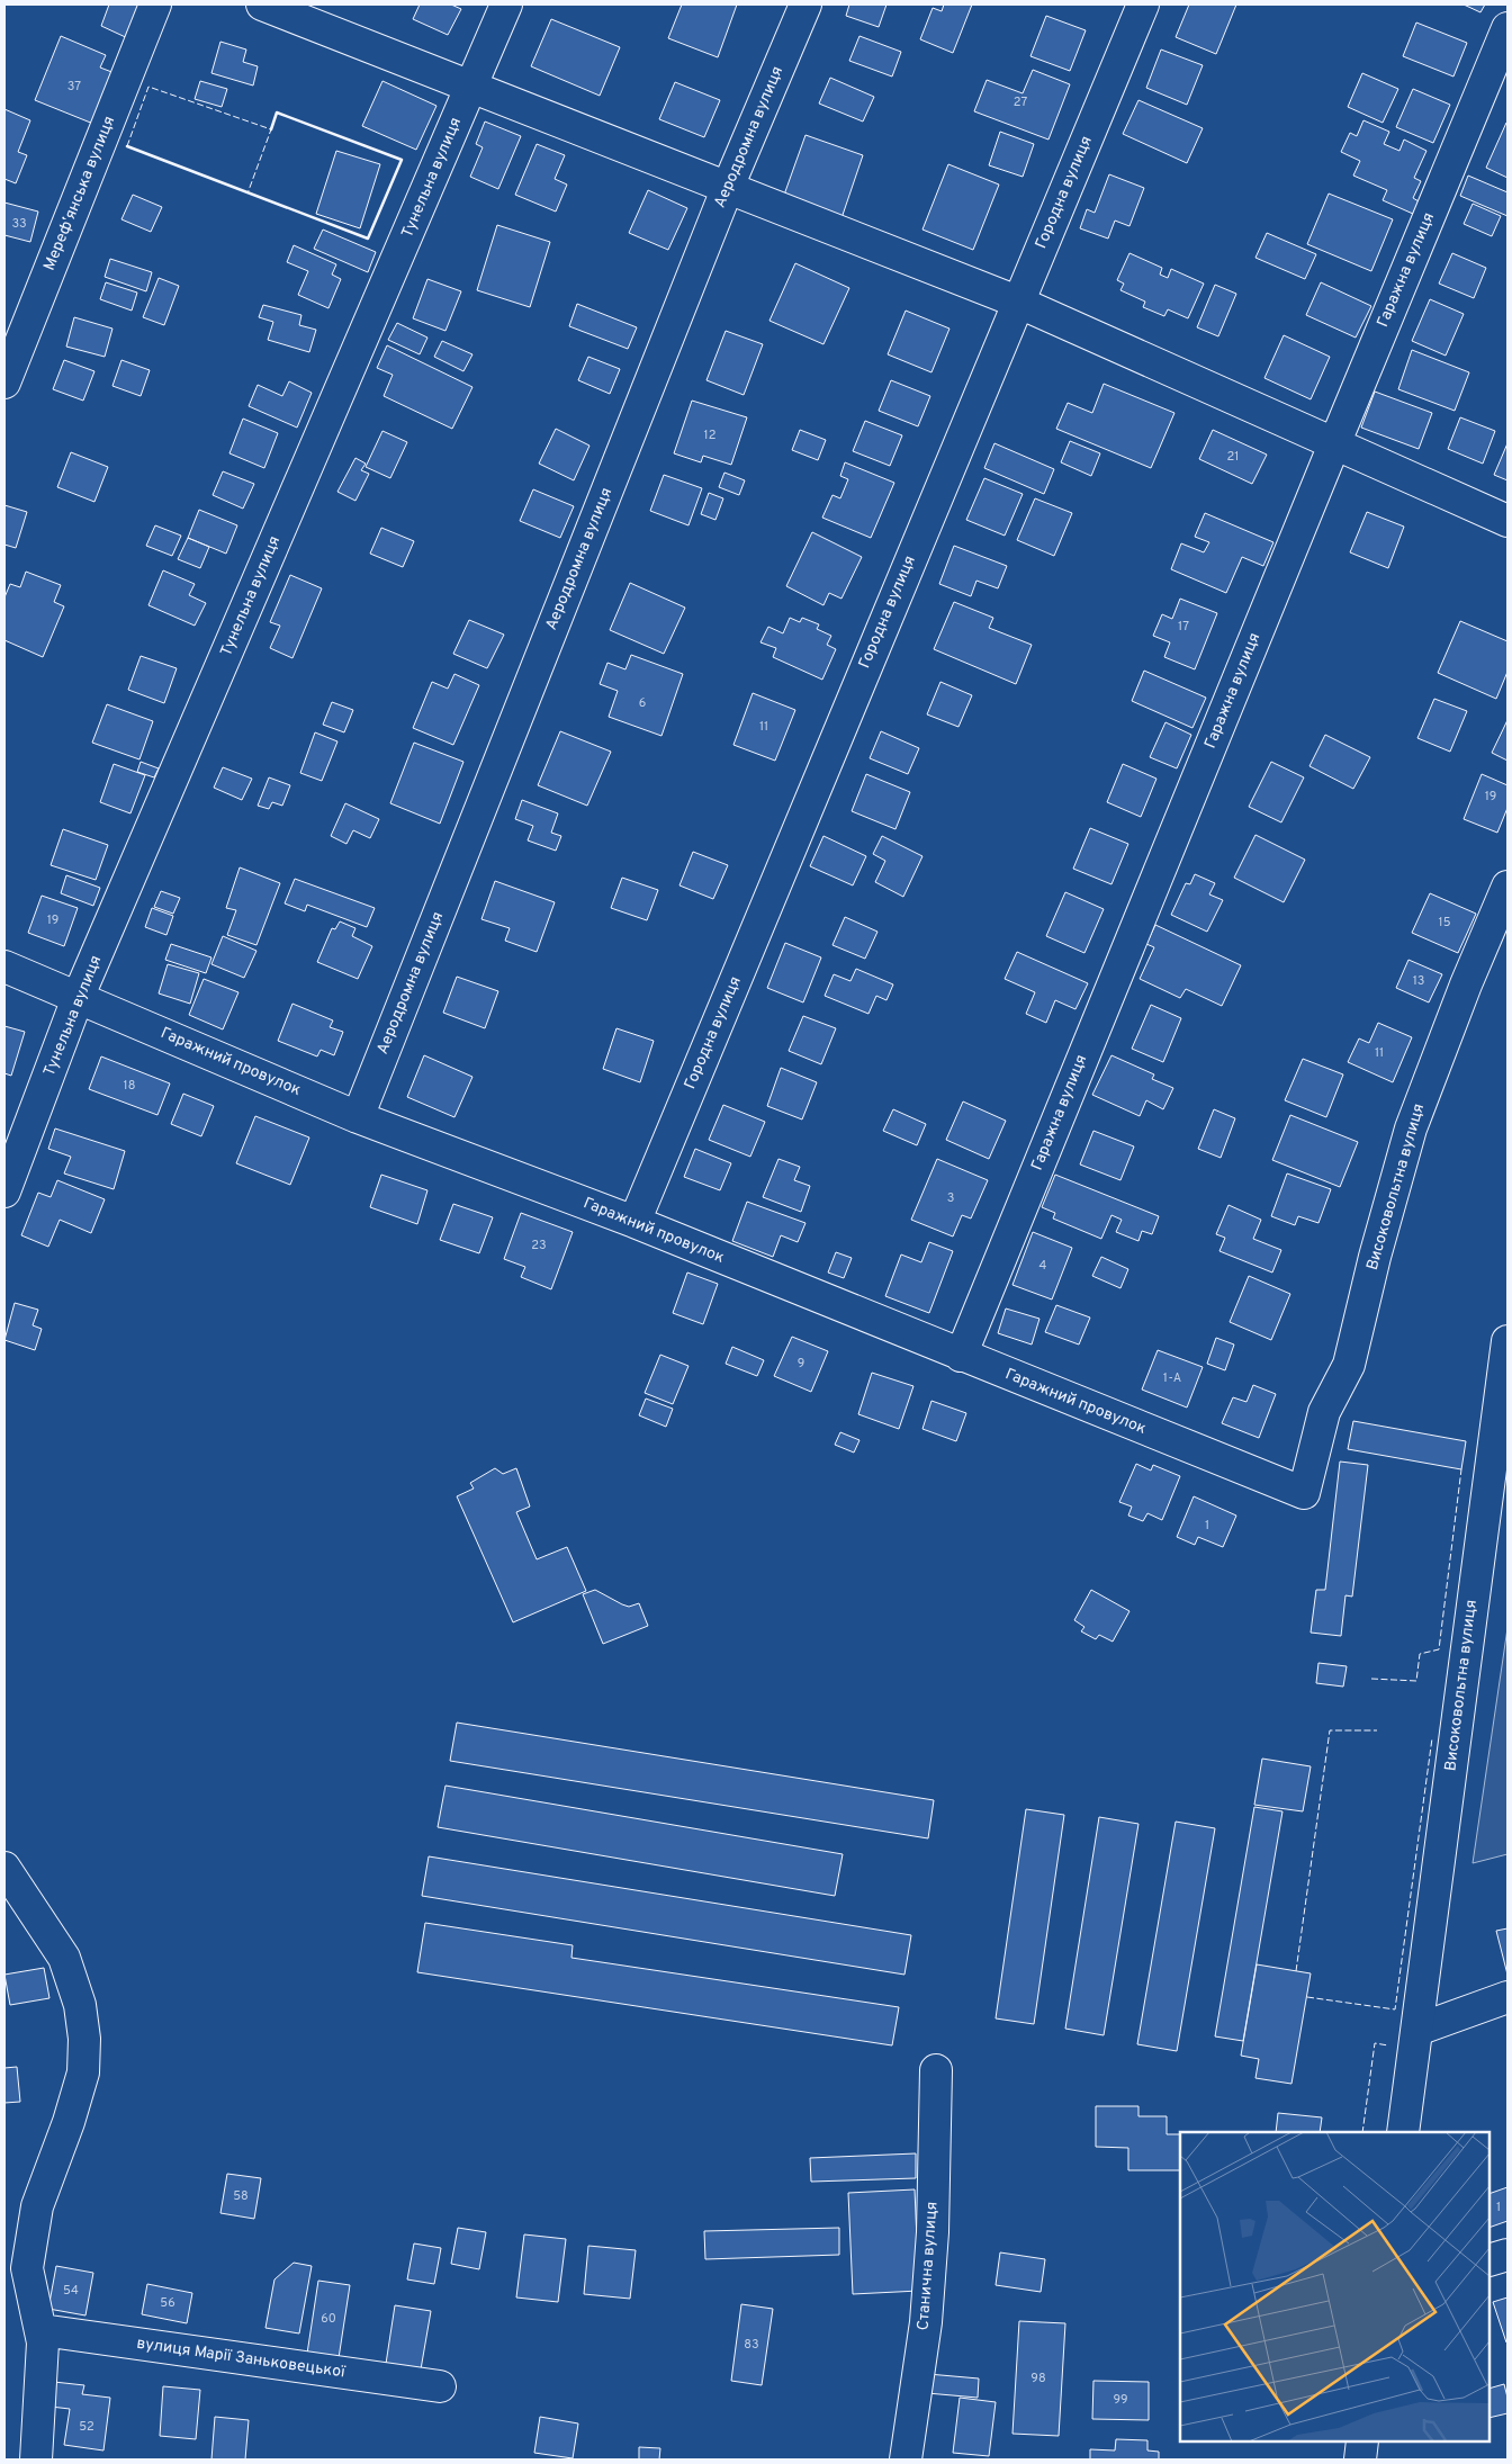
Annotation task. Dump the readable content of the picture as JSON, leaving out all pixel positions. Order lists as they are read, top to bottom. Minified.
{"streets":{"street":["Аеродромна вулиця","Тунельна вулиця","Городна вулиця","Мерефʼянська вулиця","Гаражна вулиця","Гаражний провулок","Високовольтна вулиця","Станична вулиця","вулиця Марії Заньковецької"]},"crossings":[["Аеродромна вулиця","Гаражний провулок"],["Тунельна вулиця","Гаражний провулок"],["Городна вулиця","Гаражний провулок"],["Гаражна вулиця","Гаражний провулок"],["Гаражний провулок","Високовольтна вулиця"]],"house_numbers":["37","27","33","12","21","17","6","11","19","19","15","13","11","18","3","23","4","9","1-А","1","58","1","54","56","60","83","98","99","52"]}
